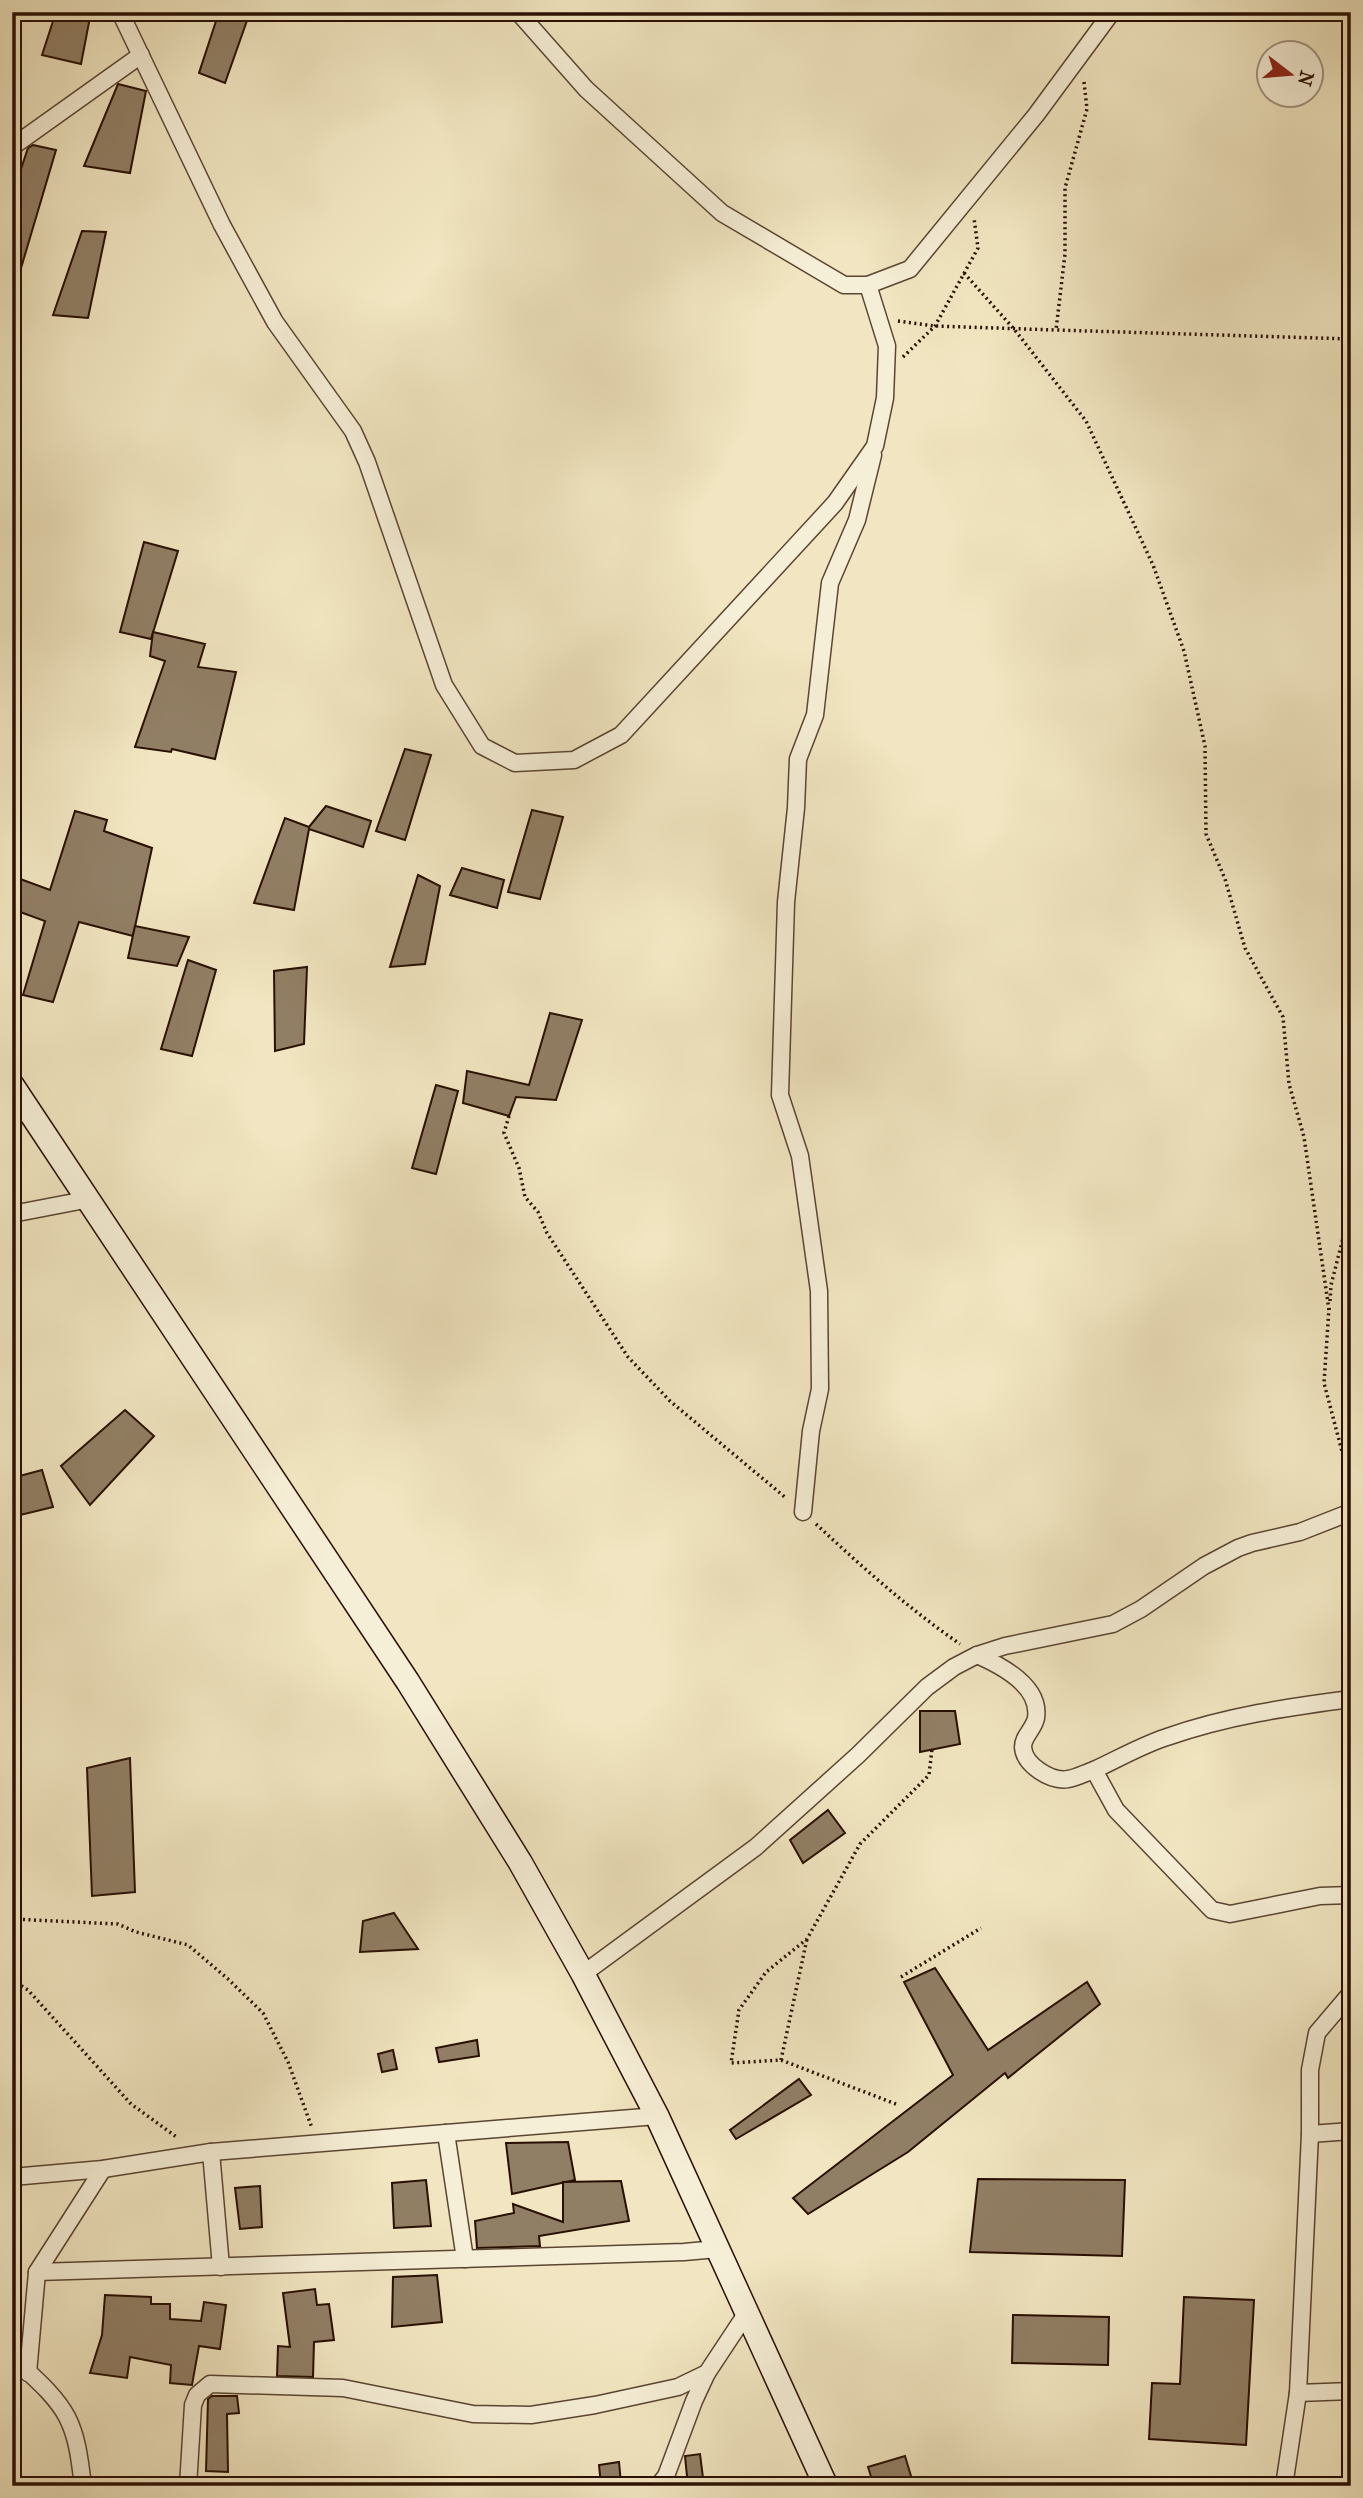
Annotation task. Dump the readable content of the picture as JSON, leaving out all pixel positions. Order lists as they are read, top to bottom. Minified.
{"north":"right"}
